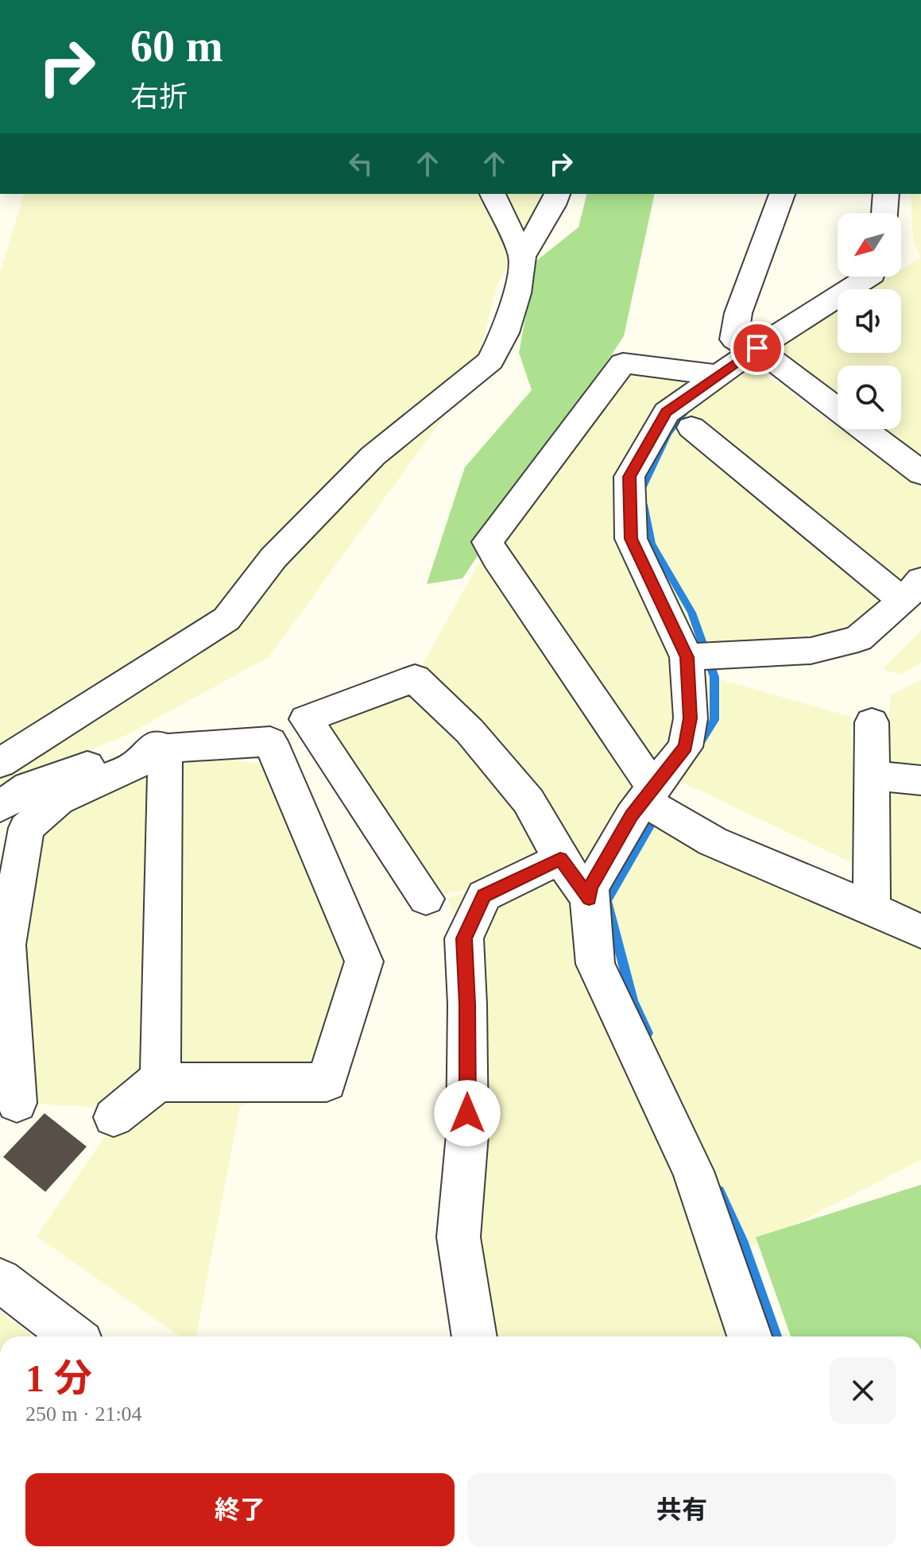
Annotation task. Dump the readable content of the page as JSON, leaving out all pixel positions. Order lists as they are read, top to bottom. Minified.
{"north":"bottom left","page":{"turn":["60 m","右折"],"heading":["1 分","250 m · 21:04"],"buttons":["終了","共有"]}}
